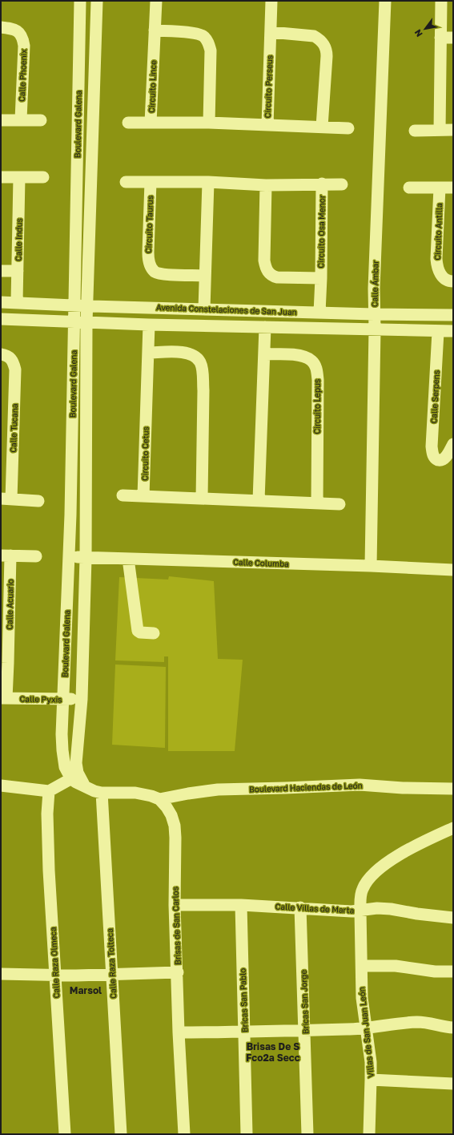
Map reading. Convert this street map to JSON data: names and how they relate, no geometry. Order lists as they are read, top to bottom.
{
  "streets": {
    "street": [
      "Calle Phoenix",
      "Circuito Lince",
      "Circuito Perseus",
      "Boulevard Galena",
      "Circuito Taurus",
      "Circuito Osa Menor",
      "Circuito Antilla",
      "Calle Indus",
      "Calle Ámbar",
      "Avenida Constelaciones de San Juan",
      "Calle Serpens",
      "Circuito Lepus",
      "Calle Tucana",
      "Circuito Cetus",
      "Calle Columba",
      "Calle Acuario",
      "Calle Pyxis",
      "Boulevard Haciendas de León",
      "Calle Villas de Marta",
      "Brisas de San Carlos",
      "Calle Raza Olmeca",
      "Calle Raza Tolteca",
      "Bricas San Pablo",
      "Bricas San Jorge",
      "Villas de San Juan León"
    ]
  },
  "crossings": [
    ["Circuito Lince", "Circuito Perseus"],
    ["Boulevard Galena", "Avenida Constelaciones de San Juan"],
    ["Boulevard Galena", "Calle Columba"],
    ["Boulevard Galena", "Calle Pyxis"],
    ["Circuito Osa Menor", "Avenida Constelaciones de San Juan"],
    ["Calle Indus", "Avenida Constelaciones de San Juan"],
    ["Calle Ámbar", "Avenida Constelaciones de San Juan"],
    ["Calle Ámbar", "Calle Columba"],
    ["Avenida Constelaciones de San Juan", "Calle Serpens"],
    ["Avenida Constelaciones de San Juan", "Circuito Cetus"],
    ["Calle Acuario", "Calle Pyxis"],
    ["Boulevard Haciendas de León", "Brisas de San Carlos"],
    ["Calle Villas de Marta", "Brisas de San Carlos"],
    ["Calle Villas de Marta", "Bricas San Pablo"],
    ["Calle Villas de Marta", "Bricas San Jorge"],
    ["Calle Villas de Marta", "Villas de San Juan León"]
  ],
  "districts": ["Marsol", "Brisas De S Fco2a Secc"],
  "north": "bottom left"
}
